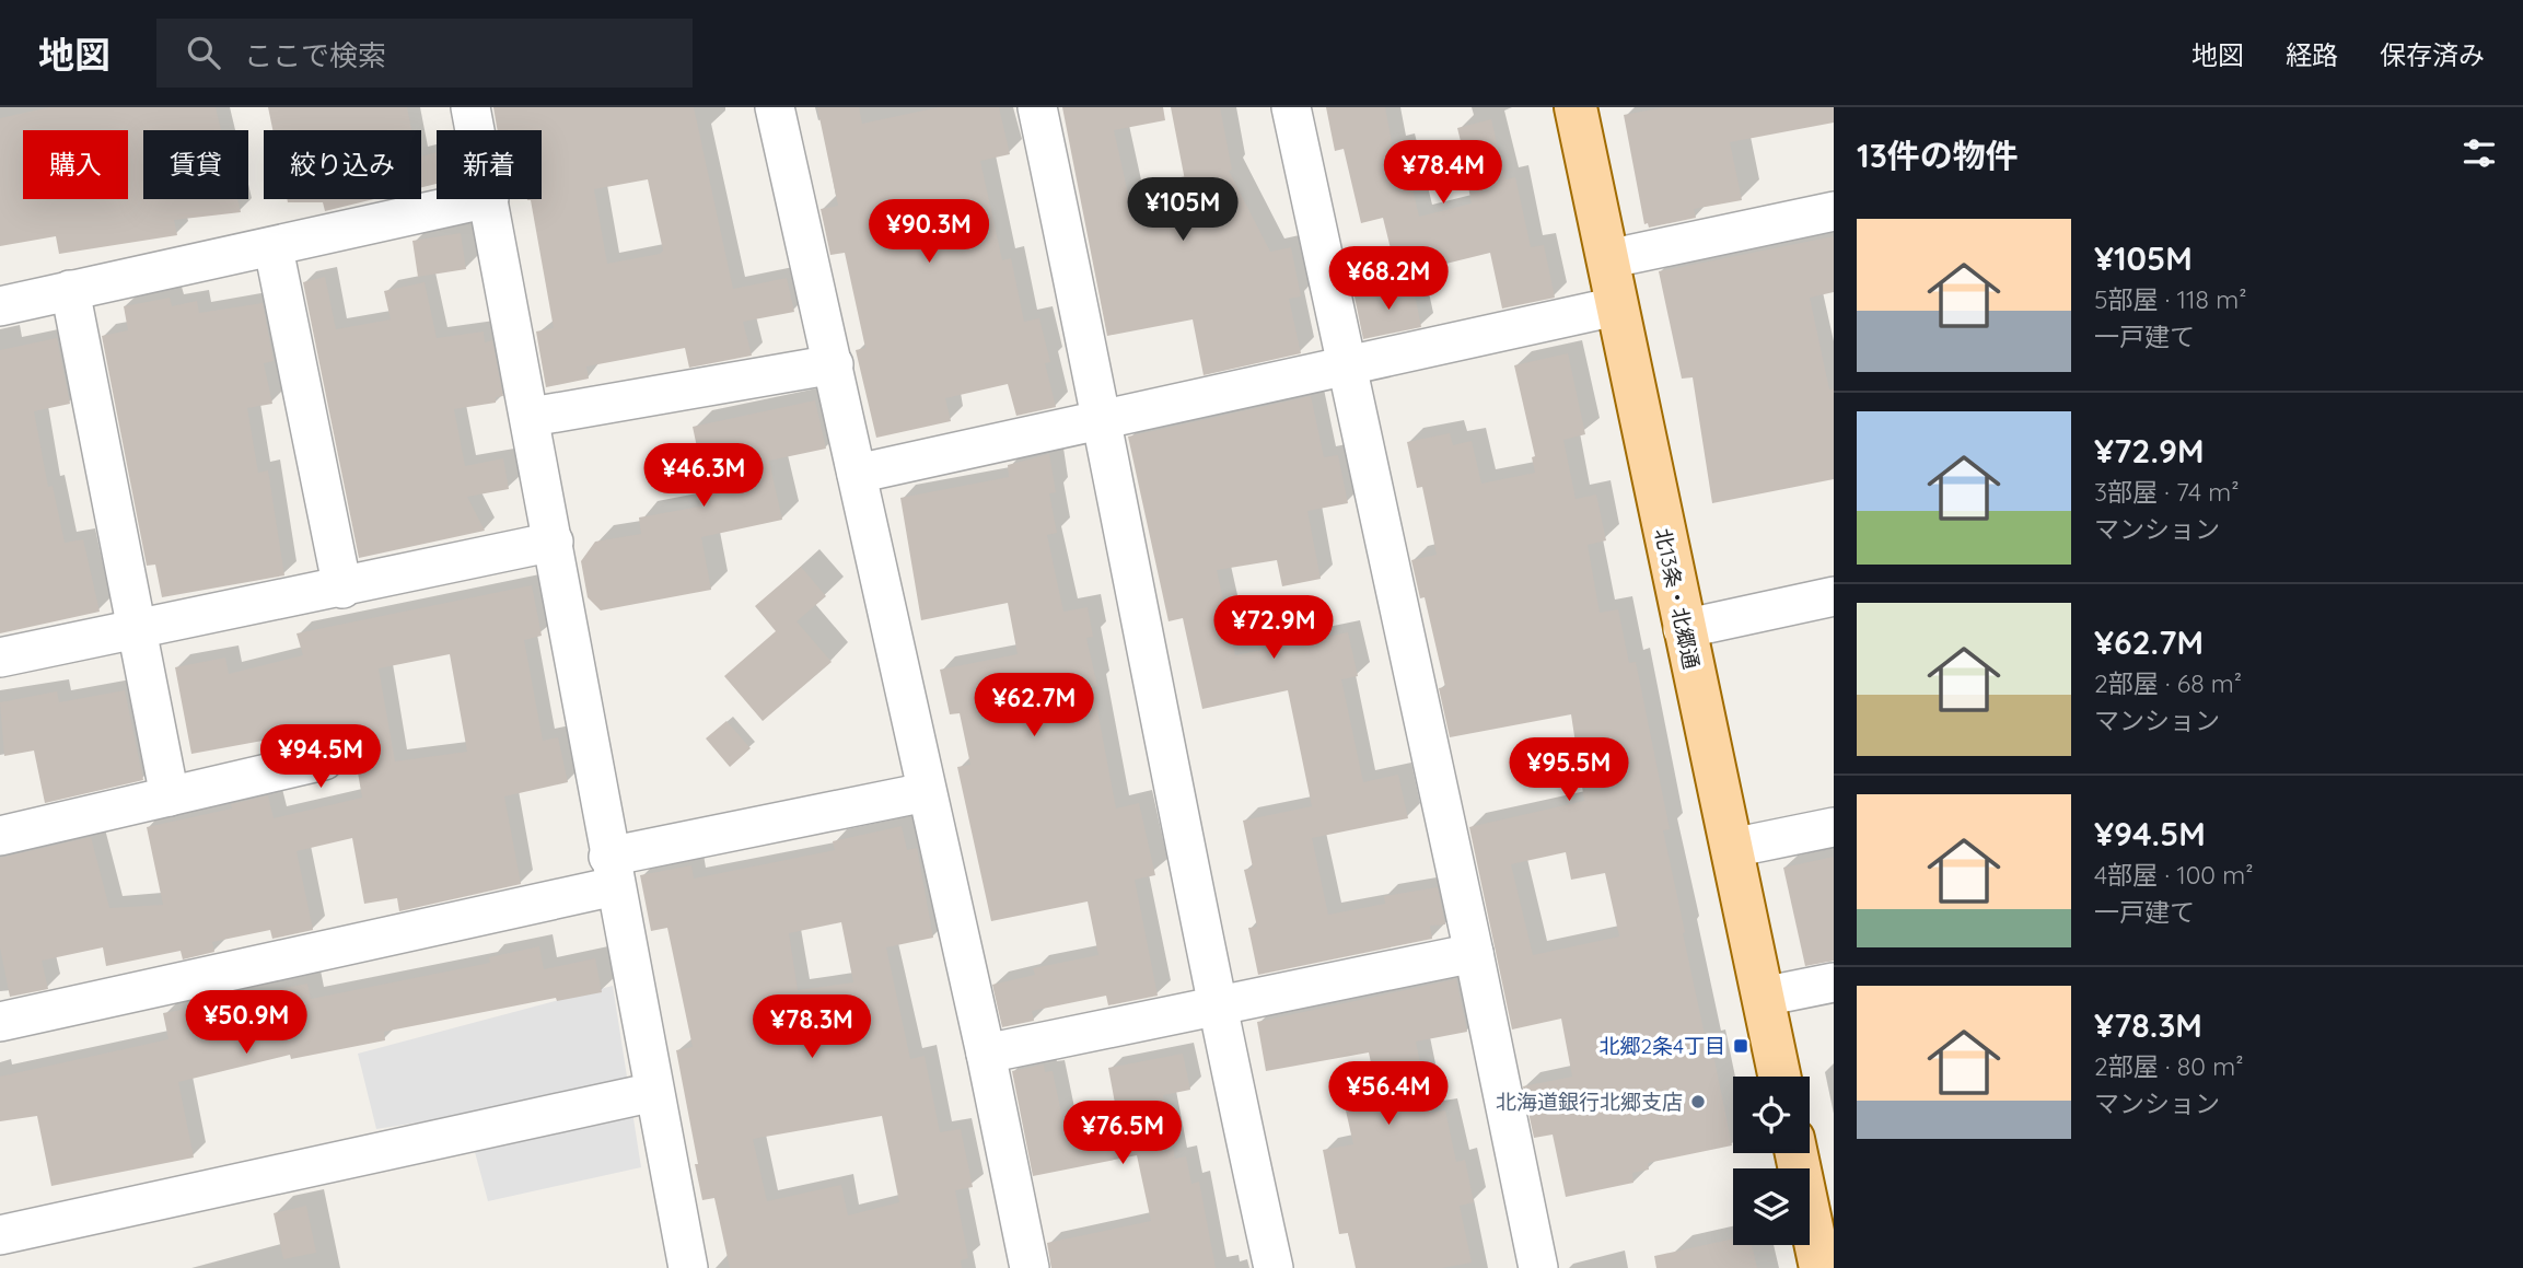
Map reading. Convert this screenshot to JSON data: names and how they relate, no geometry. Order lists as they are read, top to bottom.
{
  "streets": {
    "main road": ["北13条・北郷通"]
  },
  "places": {
    "transit": ["北郷2条4丁目"],
    "other": ["北海道銀行北郷支店"]
  },
  "page": {
    "header": "地図",
    "search": "ここで検索",
    "nav": ["地図", "経路", "保存済み"],
    "heading": "13件の物件",
    "chip": [
      "購入",
      "賃貸",
      "絞り込み",
      "新着"
    ],
    "price": [
      "¥78.4M",
      "¥105M",
      "¥90.3M",
      "¥68.2M",
      "¥46.3M",
      "¥72.9M",
      "¥62.7M",
      "¥94.5M",
      "¥95.5M",
      "¥50.9M",
      "¥78.3M",
      "¥56.4M",
      "¥76.5M"
    ],
    "list": [
      {
        "name": "¥105M",
        "note": "5部屋 · 118 m² · 一戸建て"
      },
      {
        "name": "¥72.9M",
        "note": "3部屋 · 74 m² · マンション"
      },
      {
        "name": "¥62.7M",
        "note": "2部屋 · 68 m² · マンション"
      },
      {
        "name": "¥94.5M",
        "note": "4部屋 · 100 m² · 一戸建て"
      },
      {
        "name": "¥78.3M",
        "note": "2部屋 · 80 m² · マンション"
      }
    ]
  }
}
